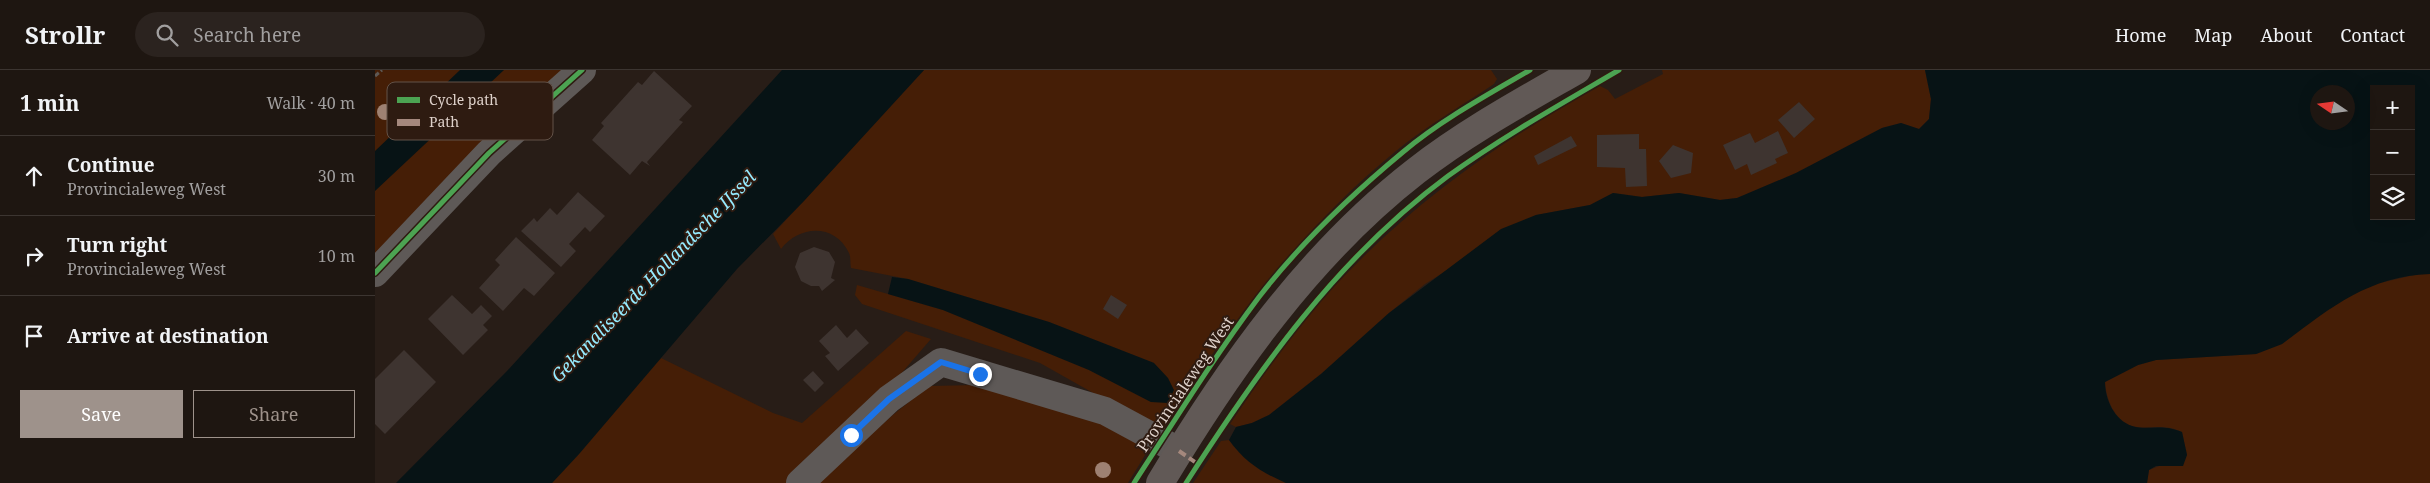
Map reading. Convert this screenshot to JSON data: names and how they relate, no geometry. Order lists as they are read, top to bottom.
{
  "streets": {
    "main road": ["Provincialeweg West"]
  },
  "water": ["Gekanaliseerde Hollandsche IJssel"],
  "legend": ["Cycle path", "Path"],
  "north": "left",
  "page": {
    "header": "Strollr",
    "search": "Search here",
    "nav": [
      "Home",
      "Map",
      "About",
      "Contact"
    ],
    "heading": ["1 min", "Walk · 40 m"],
    "map_buttons": ["+", "−"],
    "list": [
      ["Continue", "Provincialeweg West", "30 m"],
      ["Turn right", "Provincialeweg West", "10 m"],
      "Arrive at destination"
    ],
    "buttons": ["Save", "Share"]
  }
}
